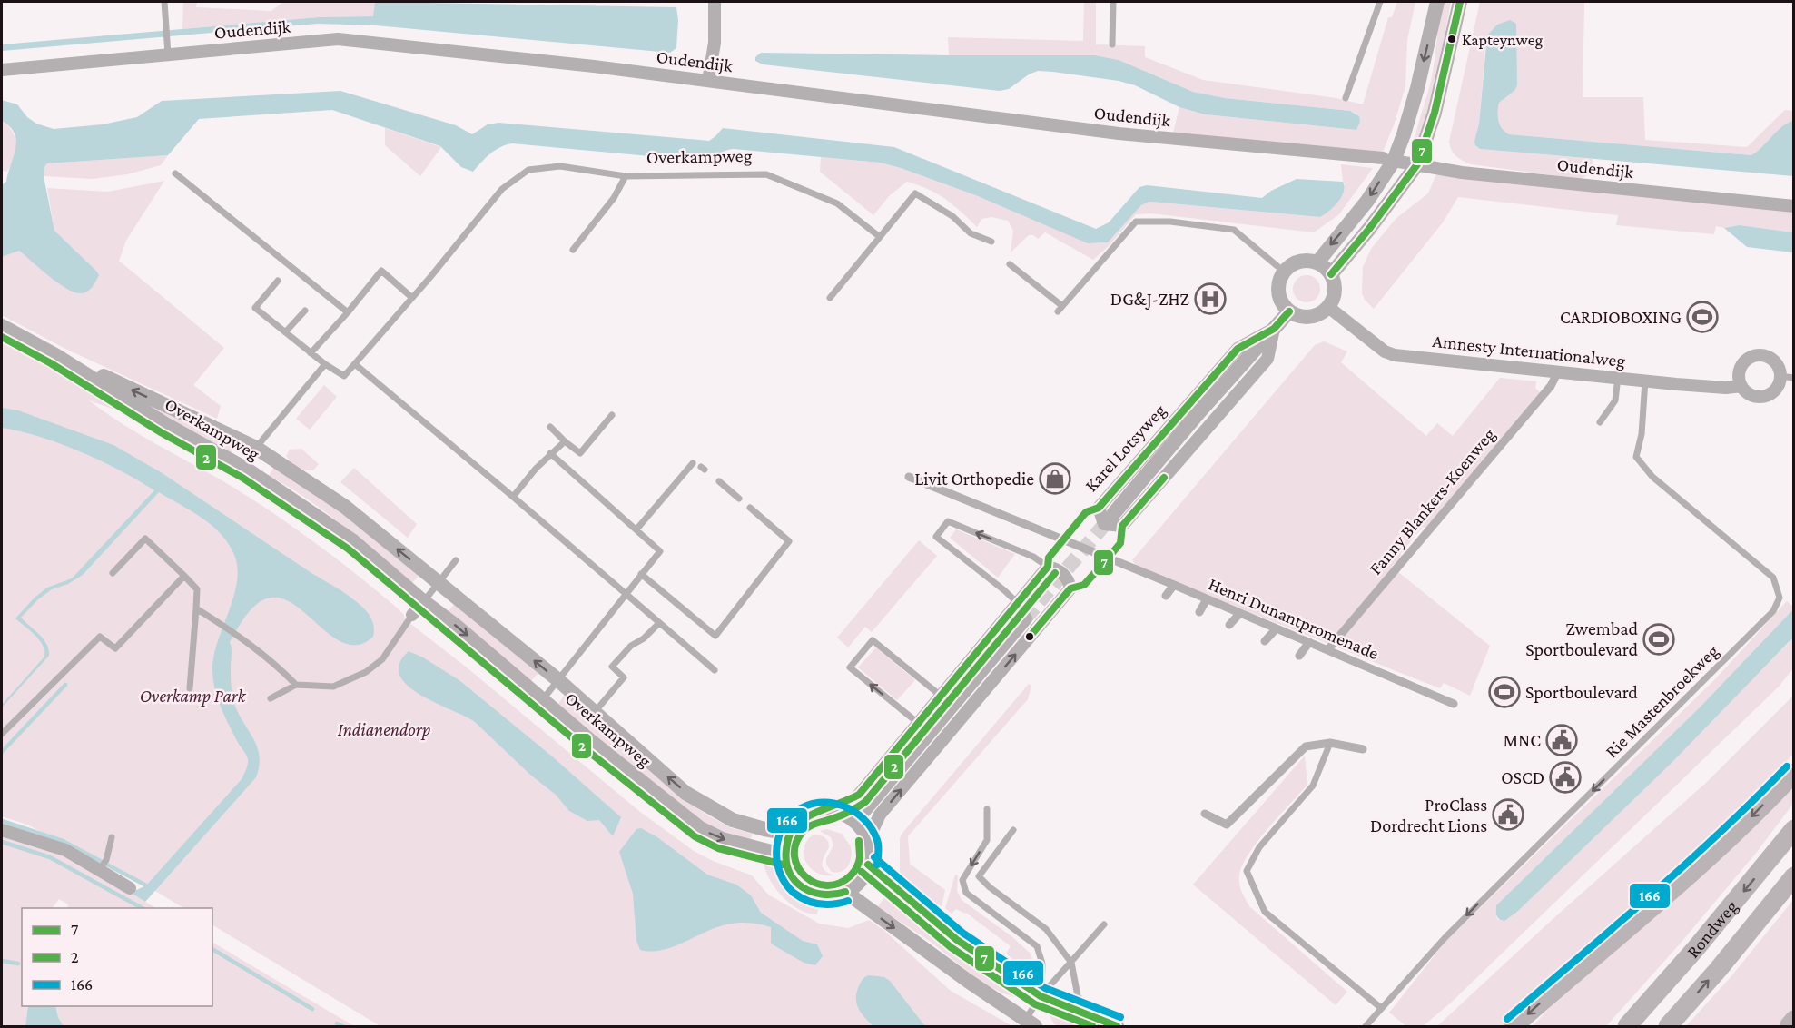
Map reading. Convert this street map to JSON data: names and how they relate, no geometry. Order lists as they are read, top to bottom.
{
  "streets": {
    "highway": ["Rondweg"],
    "street": [
      "Oudendijk",
      "Overkampweg",
      "Amnesty Internationalweg",
      "Karel Lotsyweg",
      "Fanny Blankers-Koenweg",
      "Henri Dunantpromenade"
    ],
    "lane": ["Rie Mastenbroekweg"]
  },
  "crossings": [
    ["Overkampweg", "Karel Lotsyweg"],
    ["Amnesty Internationalweg", "Karel Lotsyweg"],
    ["Amnesty Internationalweg", "Fanny Blankers-Koenweg"],
    ["Amnesty Internationalweg", "Rie Mastenbroekweg"],
    ["Karel Lotsyweg", "Henri Dunantpromenade"],
    ["Fanny Blankers-Koenweg", "Henri Dunantpromenade"]
  ],
  "parks": ["Overkamp Park", "Indianendorp"],
  "places": {
    "other": ["Kapteynweg"],
    "hospital": ["DG&J-ZHZ"],
    "sports": ["CARDIOBOXING", "Zwembad Sportboulevard", "Sportboulevard"],
    "shop": ["Livit Orthopedie"],
    "public building": ["MNC", "OSCD", "ProClass Dordrecht Lions"]
  },
  "lines": ["transit line 7", "transit line 2", "transit line 166"],
  "legend": ["7", "2", "166"]
}
